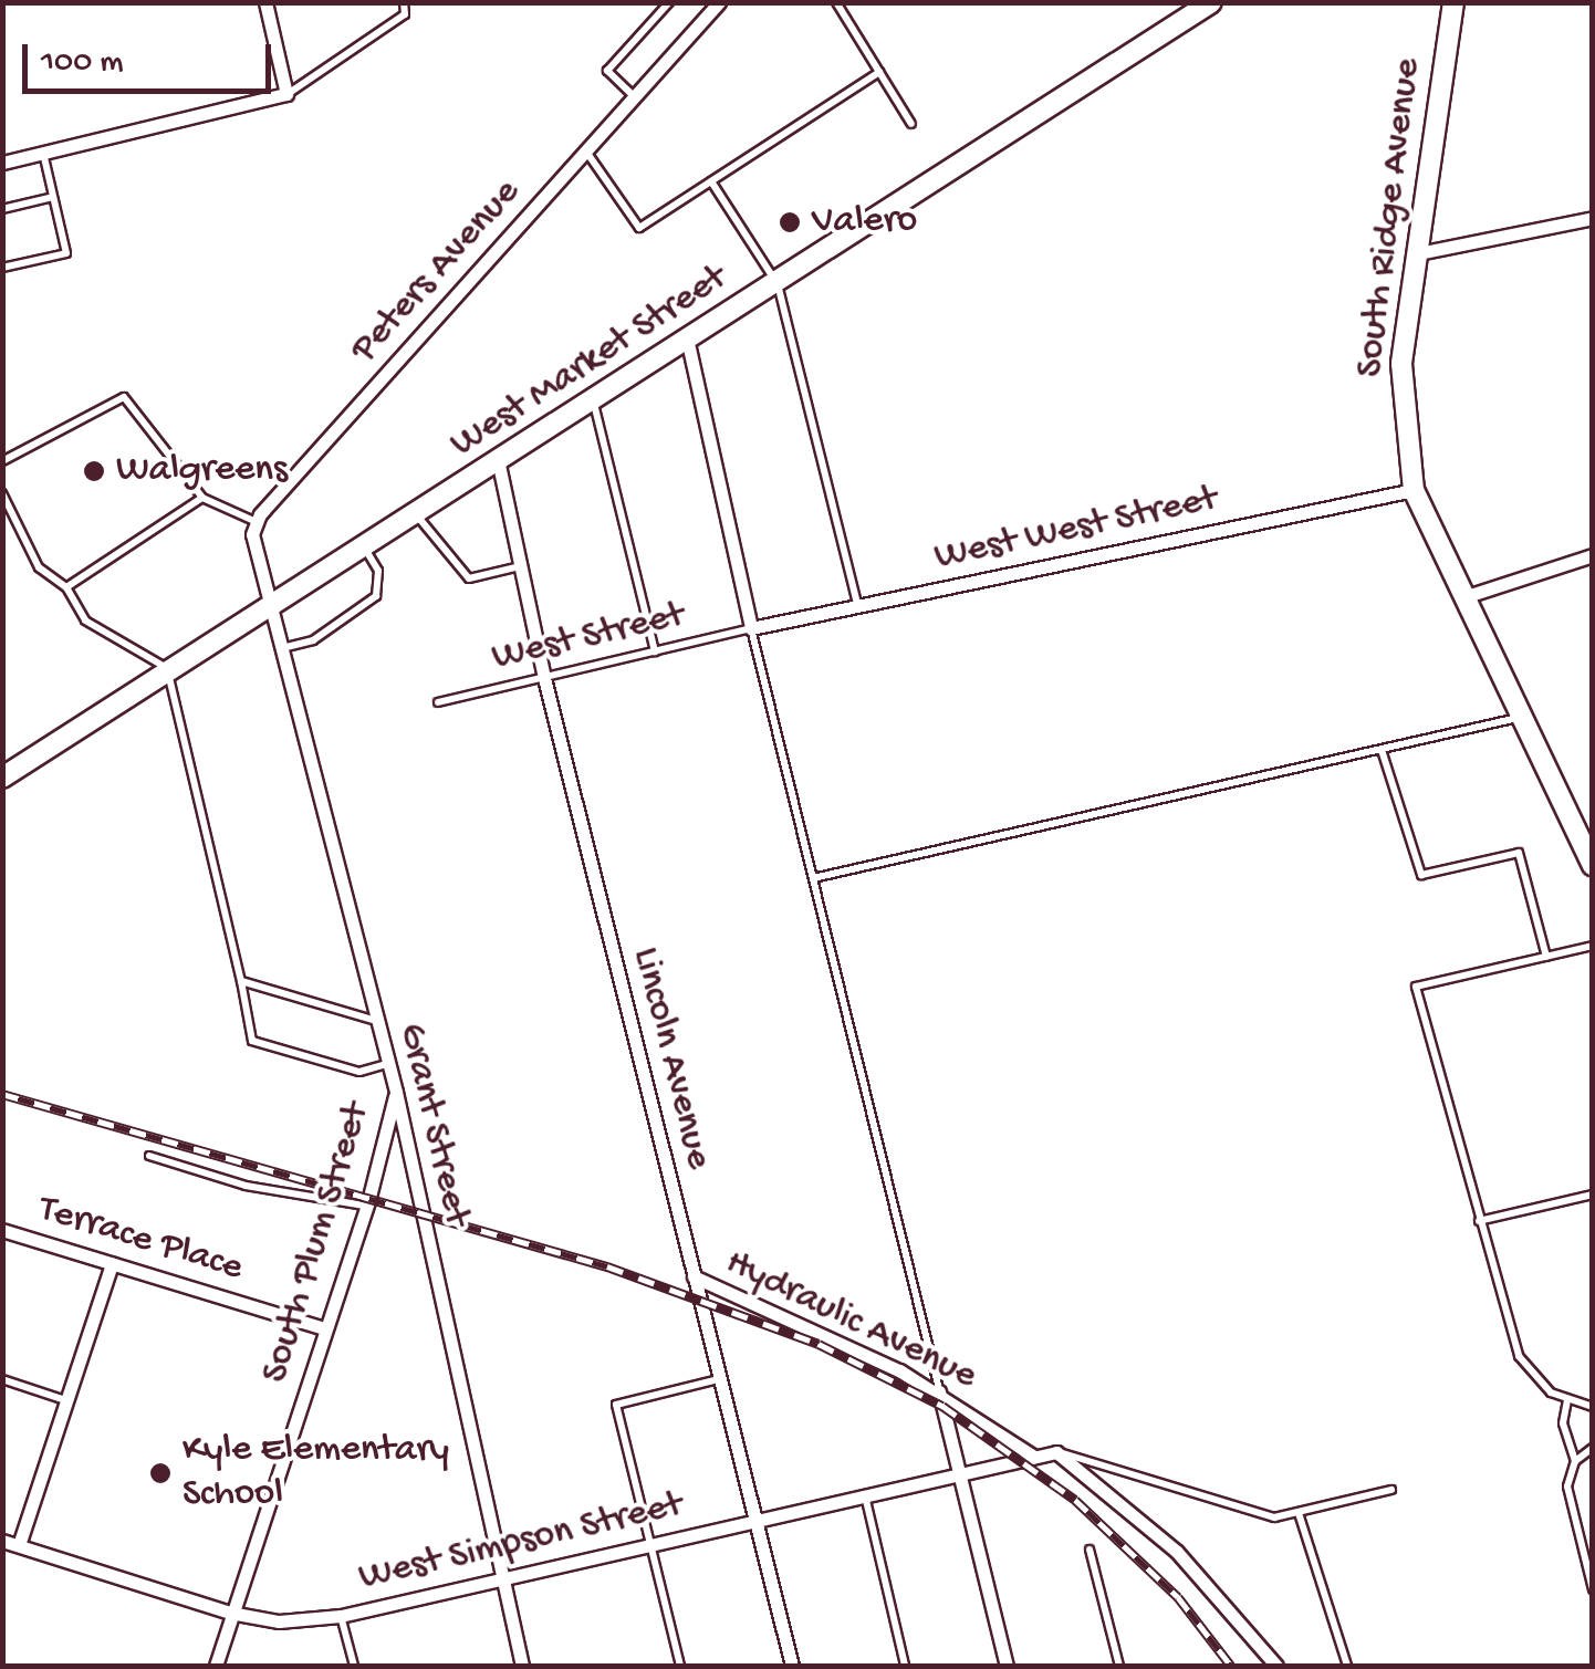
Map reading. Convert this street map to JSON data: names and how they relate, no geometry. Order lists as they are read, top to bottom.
{
  "streets": {
    "main road": ["South Ridge Avenue", "West Market Street"],
    "street": [
      "Peters Avenue",
      "West West Street",
      "Lincoln Avenue",
      "Grant Street",
      "Terrace Place",
      "South Plum Street",
      "Hydraulic Avenue",
      "West Simpson Street"
    ],
    "lane": ["West Street"]
  },
  "crossings": [
    ["South Ridge Avenue", "West West Street"],
    ["West Market Street", "Lincoln Avenue"],
    ["West Market Street", "Grant Street"],
    ["West West Street", "West Street"],
    ["West Street", "Lincoln Avenue"],
    ["Lincoln Avenue", "Hydraulic Avenue"],
    ["Lincoln Avenue", "West Simpson Street"],
    ["Grant Street", "South Plum Street"],
    ["Grant Street", "West Simpson Street"],
    ["Terrace Place", "South Plum Street"],
    ["South Plum Street", "West Simpson Street"],
    ["Hydraulic Avenue", "West Simpson Street"]
  ],
  "places": ["Valero", "Walgreens", "Kyle Elementary School"],
  "scale_bar": "100 m"
}
